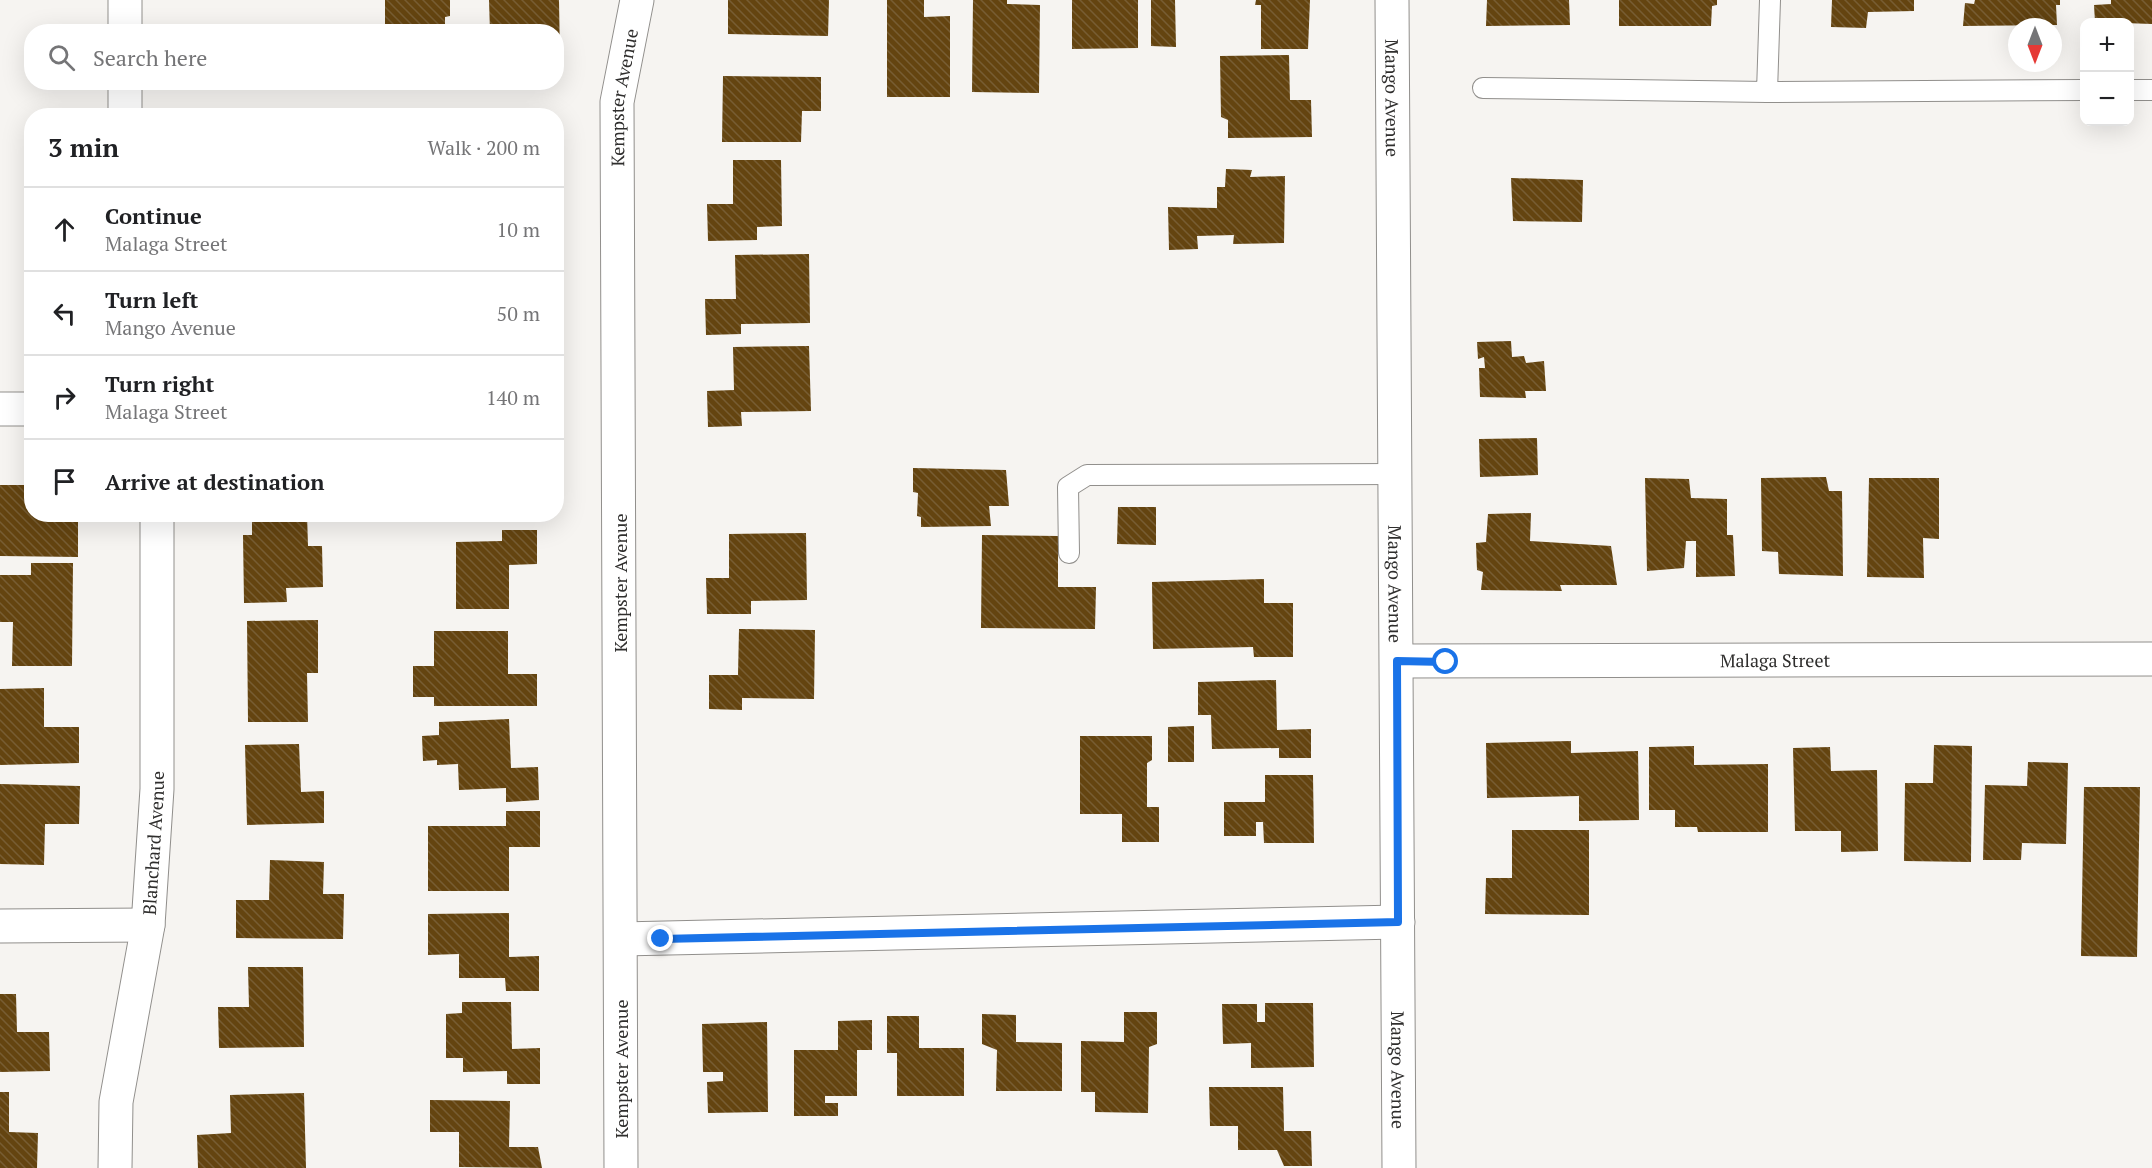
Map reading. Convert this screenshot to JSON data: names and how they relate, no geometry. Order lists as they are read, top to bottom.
{
  "streets": {
    "street": [
      "Kempster Avenue",
      "Mango Avenue",
      "Malaga Street",
      "Blanchard Avenue"
    ]
  },
  "crossings": [
    ["Mango Avenue", "Malaga Street"]
  ],
  "north": "bottom",
  "page": {
    "map_buttons": ["+", "−"],
    "search": "Search here",
    "heading": ["3 min", "Walk · 200 m"],
    "list": [
      ["Continue", "Malaga Street", "10 m"],
      ["Turn left", "Mango Avenue", "50 m"],
      ["Turn right", "Malaga Street", "140 m"],
      "Arrive at destination"
    ]
  }
}
